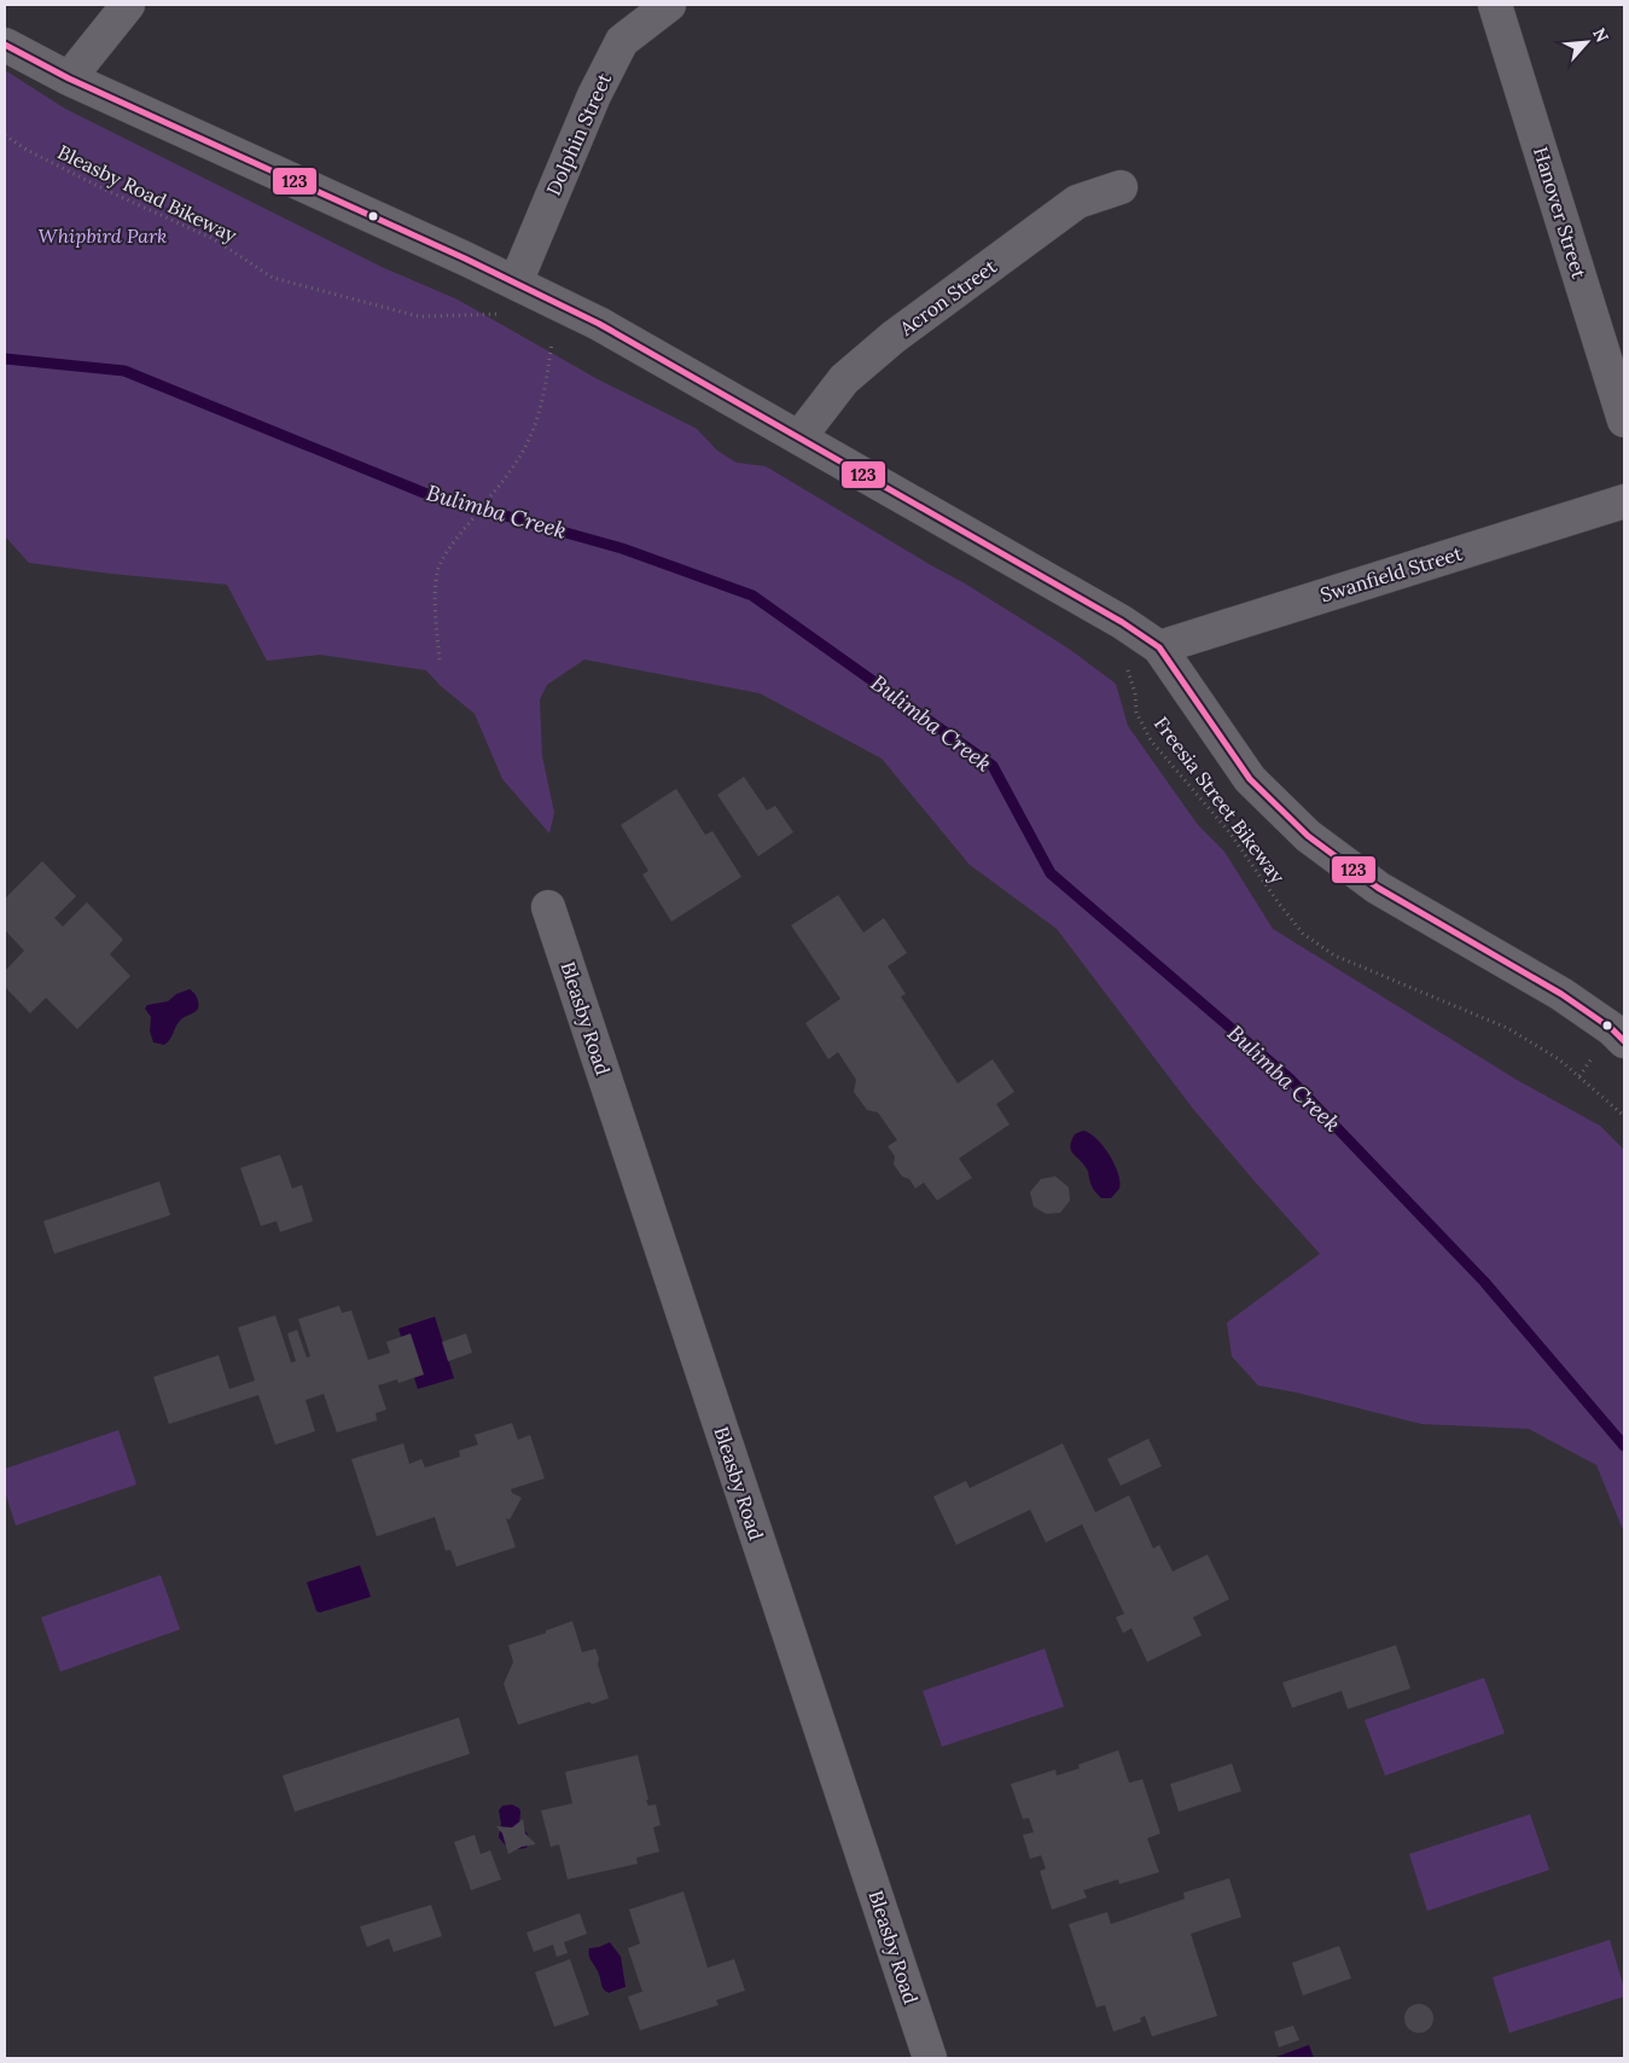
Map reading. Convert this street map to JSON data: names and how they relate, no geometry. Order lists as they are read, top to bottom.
{
  "streets": {
    "street": [
      "Dolphin Street",
      "Hanover Street",
      "Acron Street",
      "Swanfield Street",
      "Bleasby Road"
    ],
    "path": ["Bleasby Road Bikeway", "Freesia Street Bikeway"]
  },
  "water": ["Bulimba Creek"],
  "parks": ["Whipbird Park"],
  "lines": ["transit line 123"],
  "north": "top right"
}
